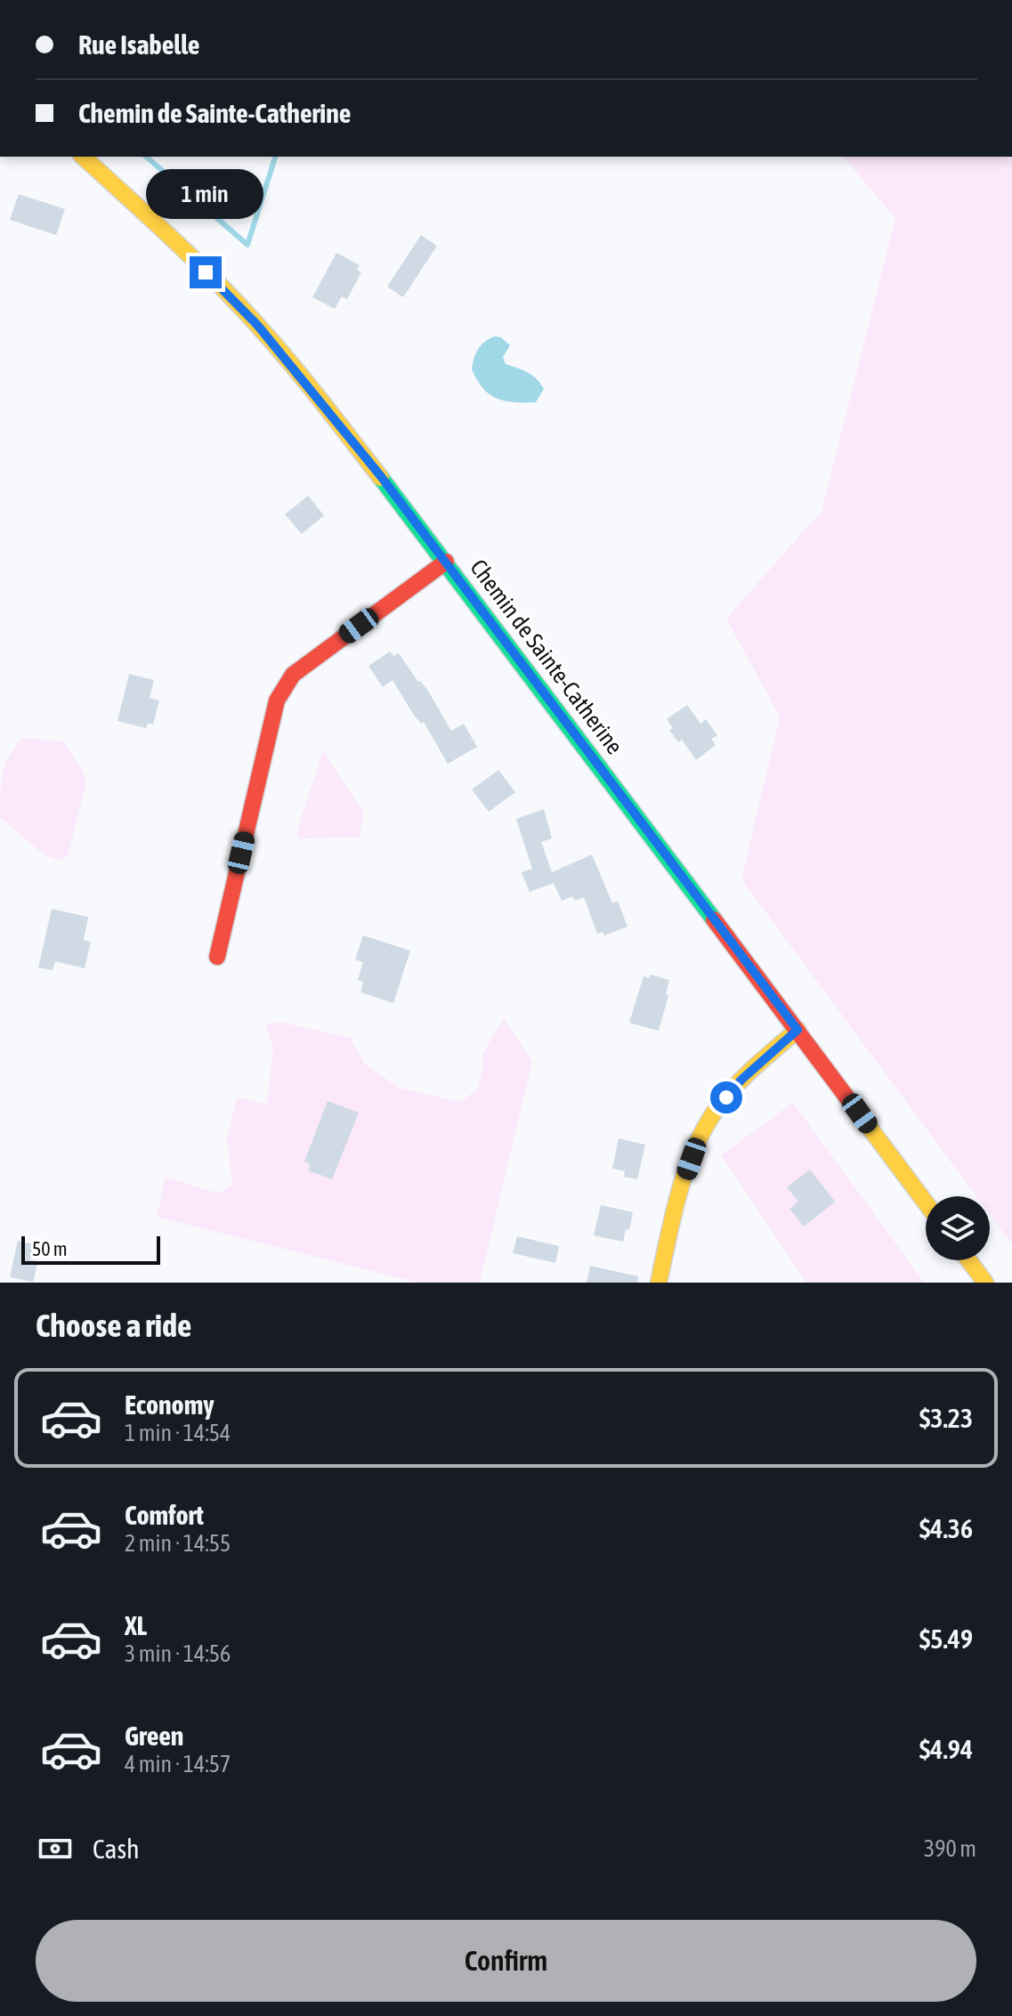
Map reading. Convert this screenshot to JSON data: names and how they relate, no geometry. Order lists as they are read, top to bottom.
{
  "streets": {
    "main road": ["Chemin de Sainte-Catherine"]
  },
  "scale_bar": "50 m",
  "page": {
    "banner": ["Rue Isabelle", "Chemin de Sainte-Catherine"],
    "bubble": "1 min",
    "scale": "50 m",
    "heading": "Choose a ride",
    "list": [
      {
        "name": "Economy",
        "note": "1 min · 14:54",
        "value": "$3.23"
      },
      {
        "name": "Comfort",
        "note": "2 min · 14:55",
        "value": "$4.36"
      },
      {
        "name": "XL",
        "note": "3 min · 14:56",
        "value": "$5.49"
      },
      {
        "name": "Green",
        "note": "4 min · 14:57",
        "value": "$4.94"
      }
    ],
    "pay": ["Cash", "390 m"],
    "buttons": "Confirm"
  }
}
